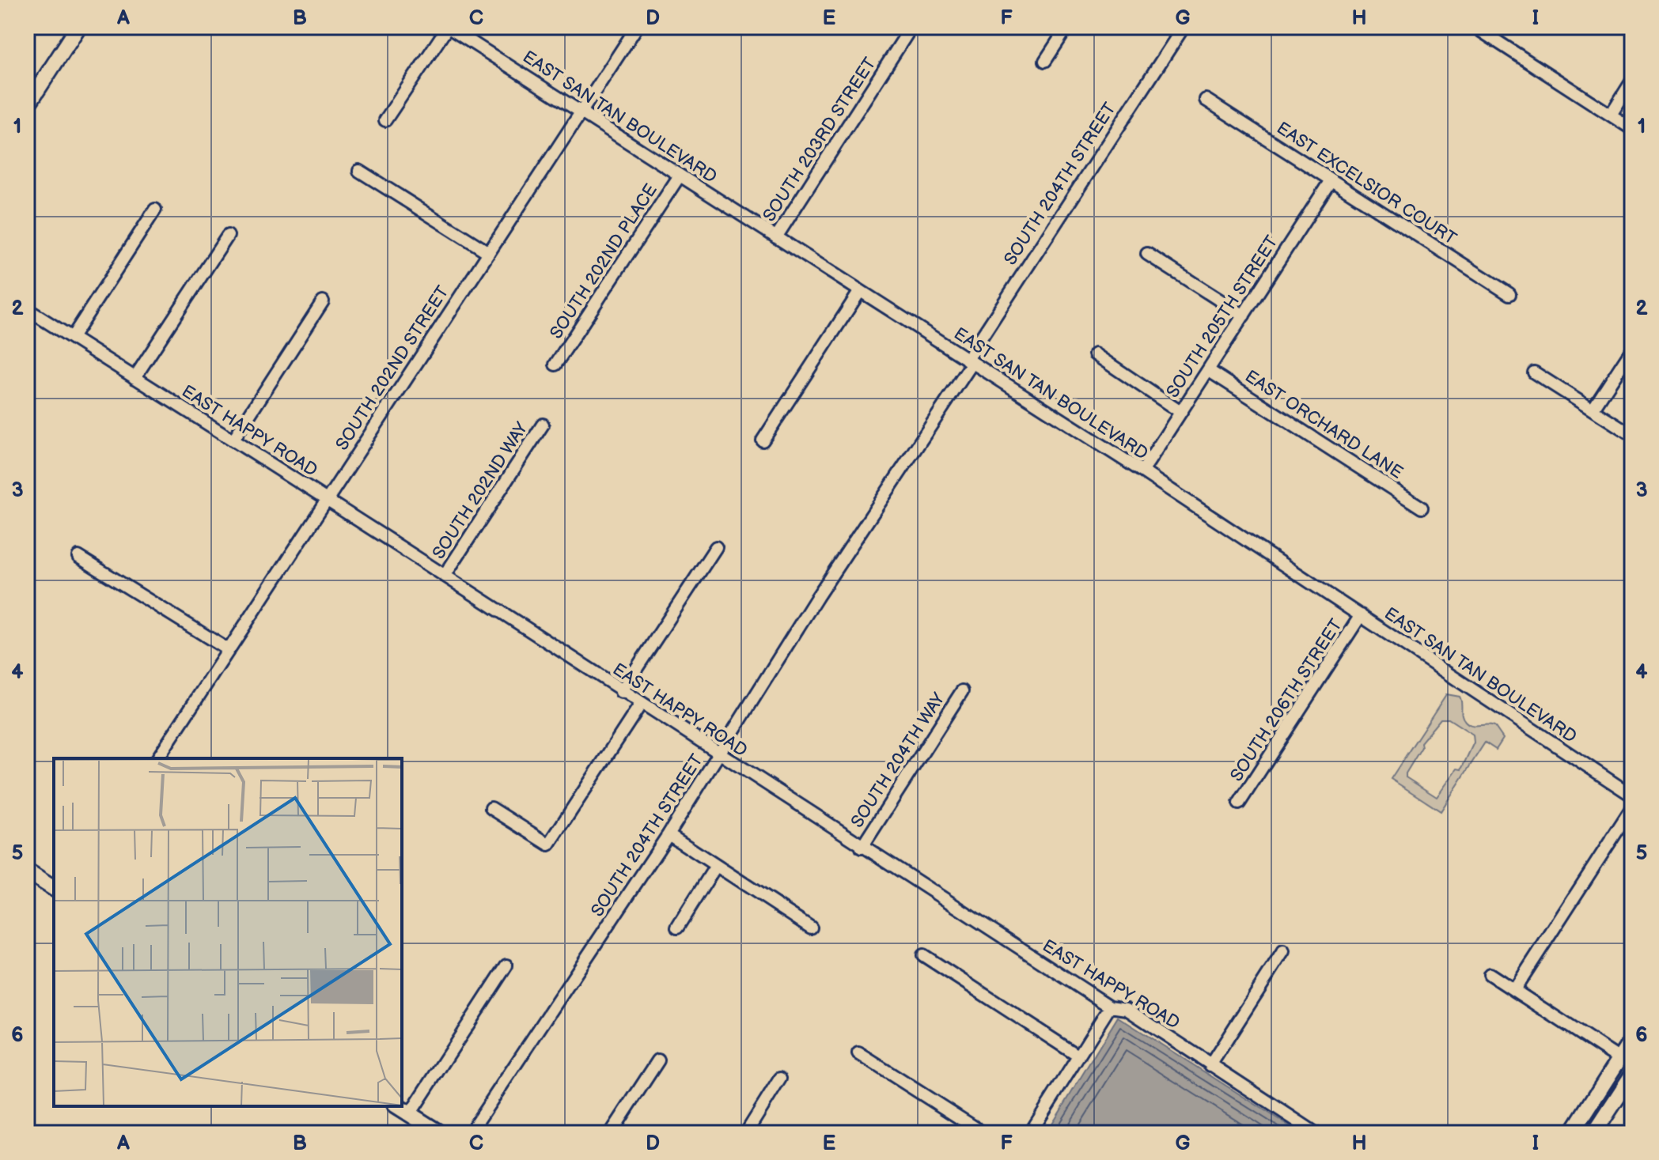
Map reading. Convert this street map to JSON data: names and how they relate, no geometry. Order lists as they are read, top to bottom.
{
  "streets": {
    "street": [
      "EAST SAN TAN BOULEVARD",
      "SOUTH 203RD STREET",
      "EAST EXCELSIOR COURT",
      "SOUTH 204TH STREET",
      "SOUTH 202ND PLACE",
      "SOUTH 205TH STREET",
      "SOUTH 202ND STREET",
      "EAST ORCHARD LANE",
      "EAST HAPPY ROAD",
      "SOUTH 202ND WAY",
      "SOUTH 206TH STREET",
      "SOUTH 204TH WAY"
    ]
  },
  "crossings": [
    ["EAST SAN TAN BOULEVARD", "SOUTH 203RD STREET"],
    ["EAST SAN TAN BOULEVARD", "SOUTH 204TH STREET"],
    ["EAST SAN TAN BOULEVARD", "SOUTH 202ND PLACE"],
    ["EAST SAN TAN BOULEVARD", "SOUTH 205TH STREET"],
    ["EAST SAN TAN BOULEVARD", "SOUTH 202ND STREET"],
    ["EAST SAN TAN BOULEVARD", "SOUTH 206TH STREET"],
    ["EAST EXCELSIOR COURT", "SOUTH 205TH STREET"],
    ["SOUTH 204TH STREET", "EAST HAPPY ROAD"],
    ["SOUTH 205TH STREET", "EAST ORCHARD LANE"],
    ["SOUTH 202ND STREET", "EAST HAPPY ROAD"],
    ["EAST HAPPY ROAD", "SOUTH 202ND WAY"],
    ["EAST HAPPY ROAD", "SOUTH 204TH WAY"]
  ],
  "grid": {
    "columns": [
      "A",
      "B",
      "C",
      "D",
      "E",
      "F",
      "G",
      "H",
      "I"
    ],
    "rows": [
      "1",
      "2",
      "3",
      "4",
      "5",
      "6"
    ]
  }
}
